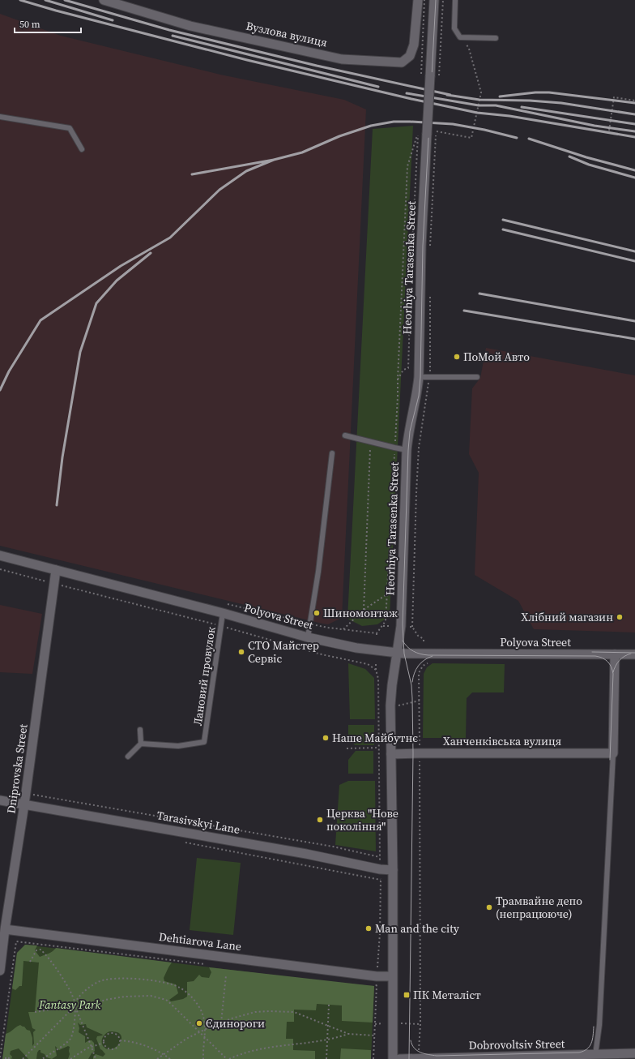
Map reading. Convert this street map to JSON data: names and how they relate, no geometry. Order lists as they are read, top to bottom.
{
  "streets": {
    "street": [
      "Вузлова вулиця",
      "Heorhiya Tarasenka Street",
      "Polyova Street",
      "Ханченківська вулиця",
      "Dniprovska Street",
      "Tarasivskyi Lane",
      "Dehtiarova Lane",
      "Dobrovoltsiv Street"
    ],
    "lane": ["Лановий провулок"]
  },
  "crossings": [
    ["Heorhiya Tarasenka Street", "Polyova Street"],
    ["Heorhiya Tarasenka Street", "Ханченківська вулиця"],
    ["Heorhiya Tarasenka Street", "Tarasivskyi Lane"],
    ["Heorhiya Tarasenka Street", "Dehtiarova Lane"],
    ["Polyova Street", "Лановий провулок"],
    ["Polyova Street", "Dniprovska Street"],
    ["Dniprovska Street", "Tarasivskyi Lane"],
    ["Dniprovska Street", "Dehtiarova Lane"]
  ],
  "parks": ["Fantasy Park"],
  "places": {
    "other": [
      "ПоМой Авто",
      "Шиномонтаж",
      "Хлібний магазин",
      "СТО Майстер Сервіс",
      "Наше Майбутнє",
      "Церква \"Нове покоління\"",
      "Трамвайне депо (непрацююче)",
      "Man and the city",
      "Єдинороги"
    ],
    "transit": ["ПК Металіст"]
  },
  "scale_bar": "50 m"
}
